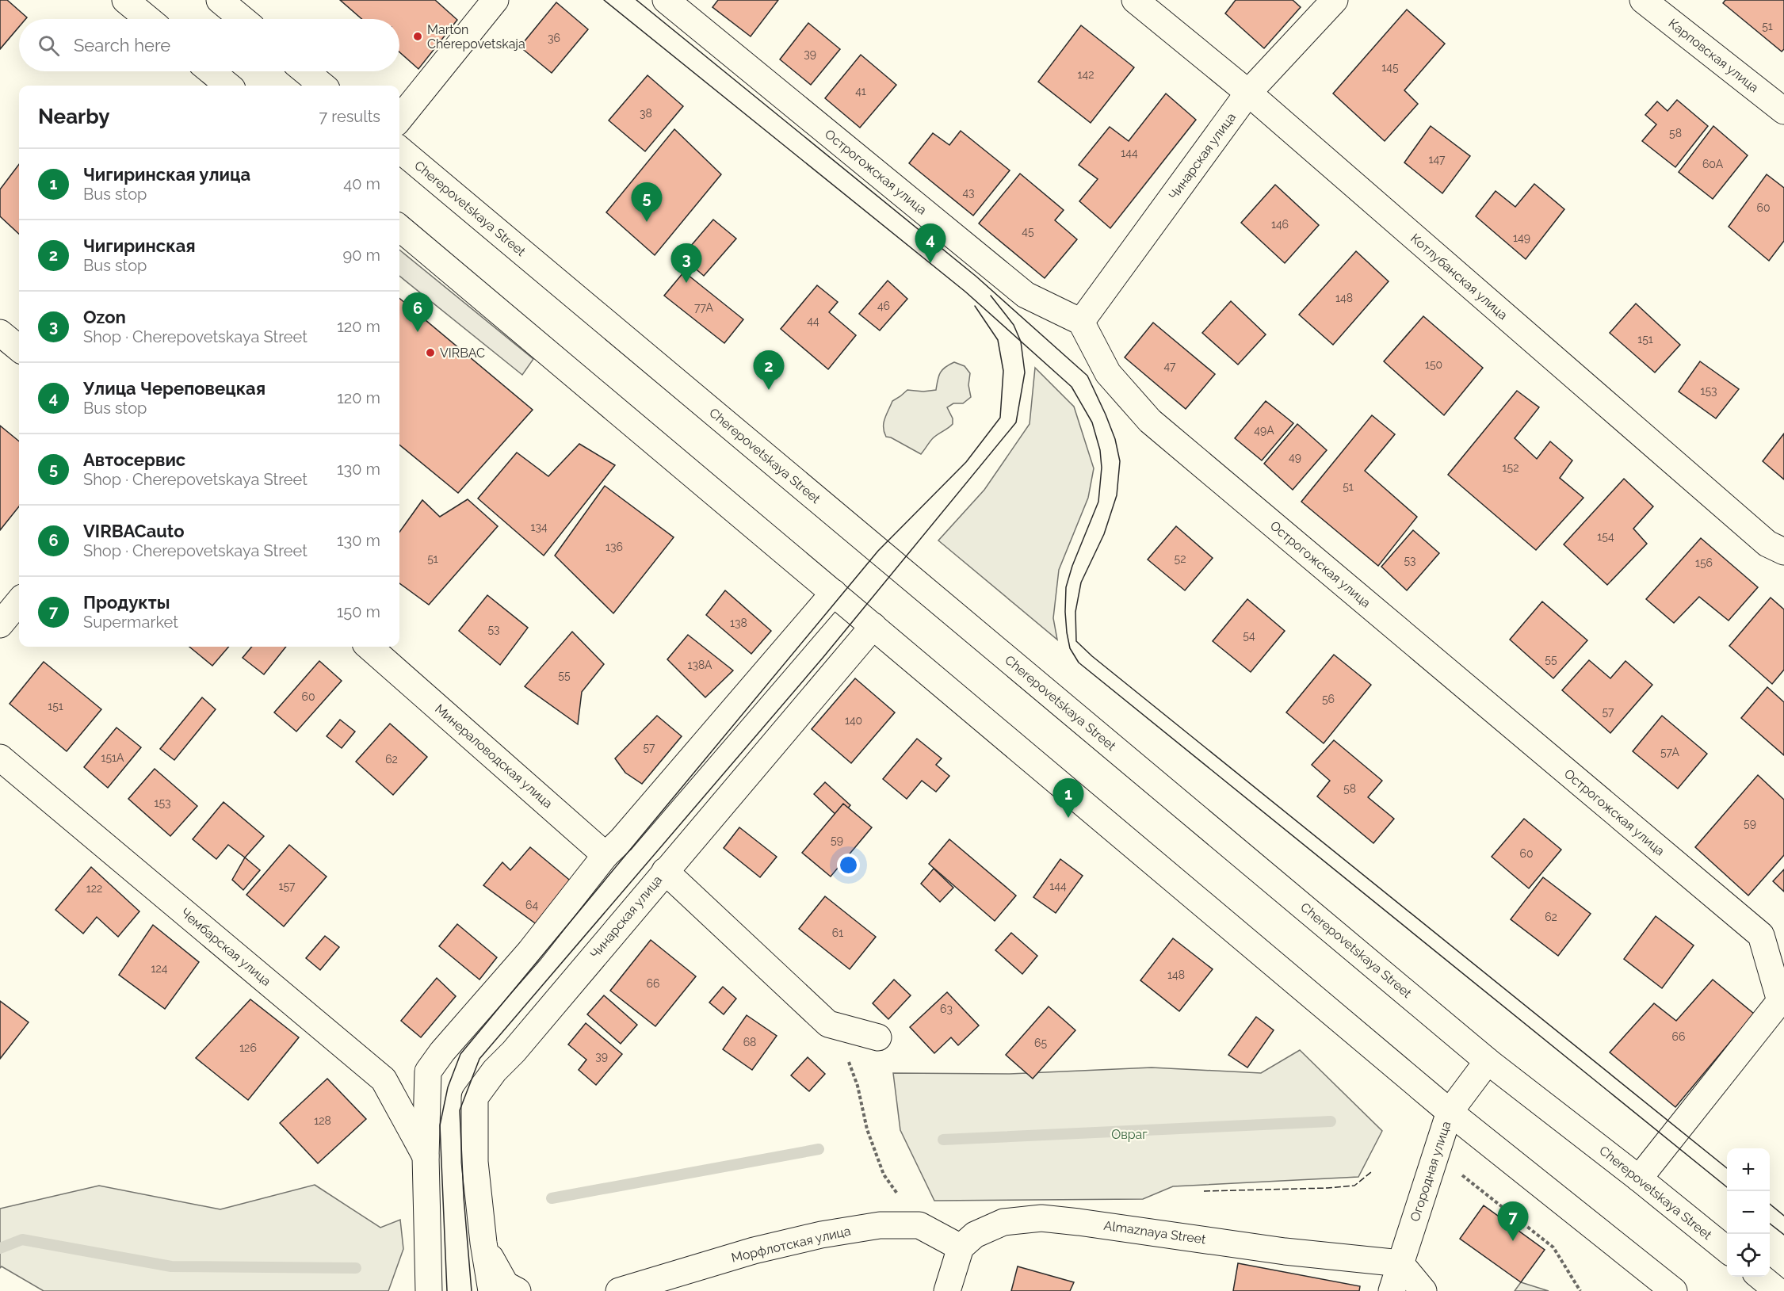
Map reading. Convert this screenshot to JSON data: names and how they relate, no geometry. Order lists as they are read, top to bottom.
{
  "streets": {
    "main road": [
      "Карповская улица",
      "Чинарская улица",
      "Острогожская улица",
      "Cherepovetskaya Street",
      "Котлубанская улица",
      "Минераловодская улица",
      "Чембарская улица",
      "Огородная улица",
      "Almaznaya Street",
      "Морфлотская улица"
    ]
  },
  "crossings": [
    ["Чинарская улица", "Острогожская улица"],
    ["Чинарская улица", "Котлубанская улица"],
    ["Острогожская улица", "Cherepovetskaya Street"],
    ["Cherepovetskaya Street", "Огородная улица"],
    ["Огородная улица", "Almaznaya Street"],
    ["Almaznaya Street", "Морфлотская улица"]
  ],
  "parks": ["Овраг"],
  "places": ["Marton Cherepovetskaja", "VIRBAC"],
  "house_numbers": [
    "51",
    "36",
    "39",
    "145",
    "142",
    "41",
    "38",
    "58",
    "144",
    "147",
    "60А",
    "43",
    "60",
    "146",
    "45",
    "149",
    "148",
    "46",
    "77А",
    "44",
    "151",
    "150",
    "47",
    "153",
    "49А",
    "49",
    "152",
    "51",
    "134",
    "154",
    "136",
    "51",
    "52",
    "53",
    "156",
    "138",
    "53",
    "54",
    "55",
    "138А",
    "55",
    "60",
    "56",
    "151",
    "57",
    "140",
    "57",
    "57А",
    "151А",
    "62",
    "58",
    "153",
    "59",
    "59",
    "60",
    "157",
    "144",
    "122",
    "64",
    "62",
    "61",
    "124",
    "148",
    "66",
    "63",
    "66",
    "68",
    "65",
    "126",
    "39",
    "128"
  ],
  "page": {
    "search": "Search here",
    "heading": ["Nearby", "7 results"],
    "list": [
      {
        "mark": "1",
        "name": "Чигиринская улица",
        "note": "Bus stop",
        "value": "40 m"
      },
      {
        "mark": "2",
        "name": "Чигиринская",
        "note": "Bus stop",
        "value": "90 m"
      },
      {
        "mark": "3",
        "name": "Ozon",
        "note": "Shop · Cherepovetskaya Street",
        "value": "120 m"
      },
      {
        "mark": "4",
        "name": "Улица Череповецкая",
        "note": "Bus stop",
        "value": "120 m"
      },
      {
        "mark": "5",
        "name": "Автосервис",
        "note": "Shop · Cherepovetskaya Street",
        "value": "130 m"
      },
      {
        "mark": "6",
        "name": "VIRBACauto",
        "note": "Shop · Cherepovetskaya Street",
        "value": "130 m"
      },
      {
        "mark": "7",
        "name": "Продукты",
        "note": "Supermarket",
        "value": "150 m"
      }
    ],
    "pins": [
      "5",
      "4",
      "3",
      "6",
      "2",
      "1",
      "7"
    ],
    "map_buttons": ["+", "−"]
  }
}
